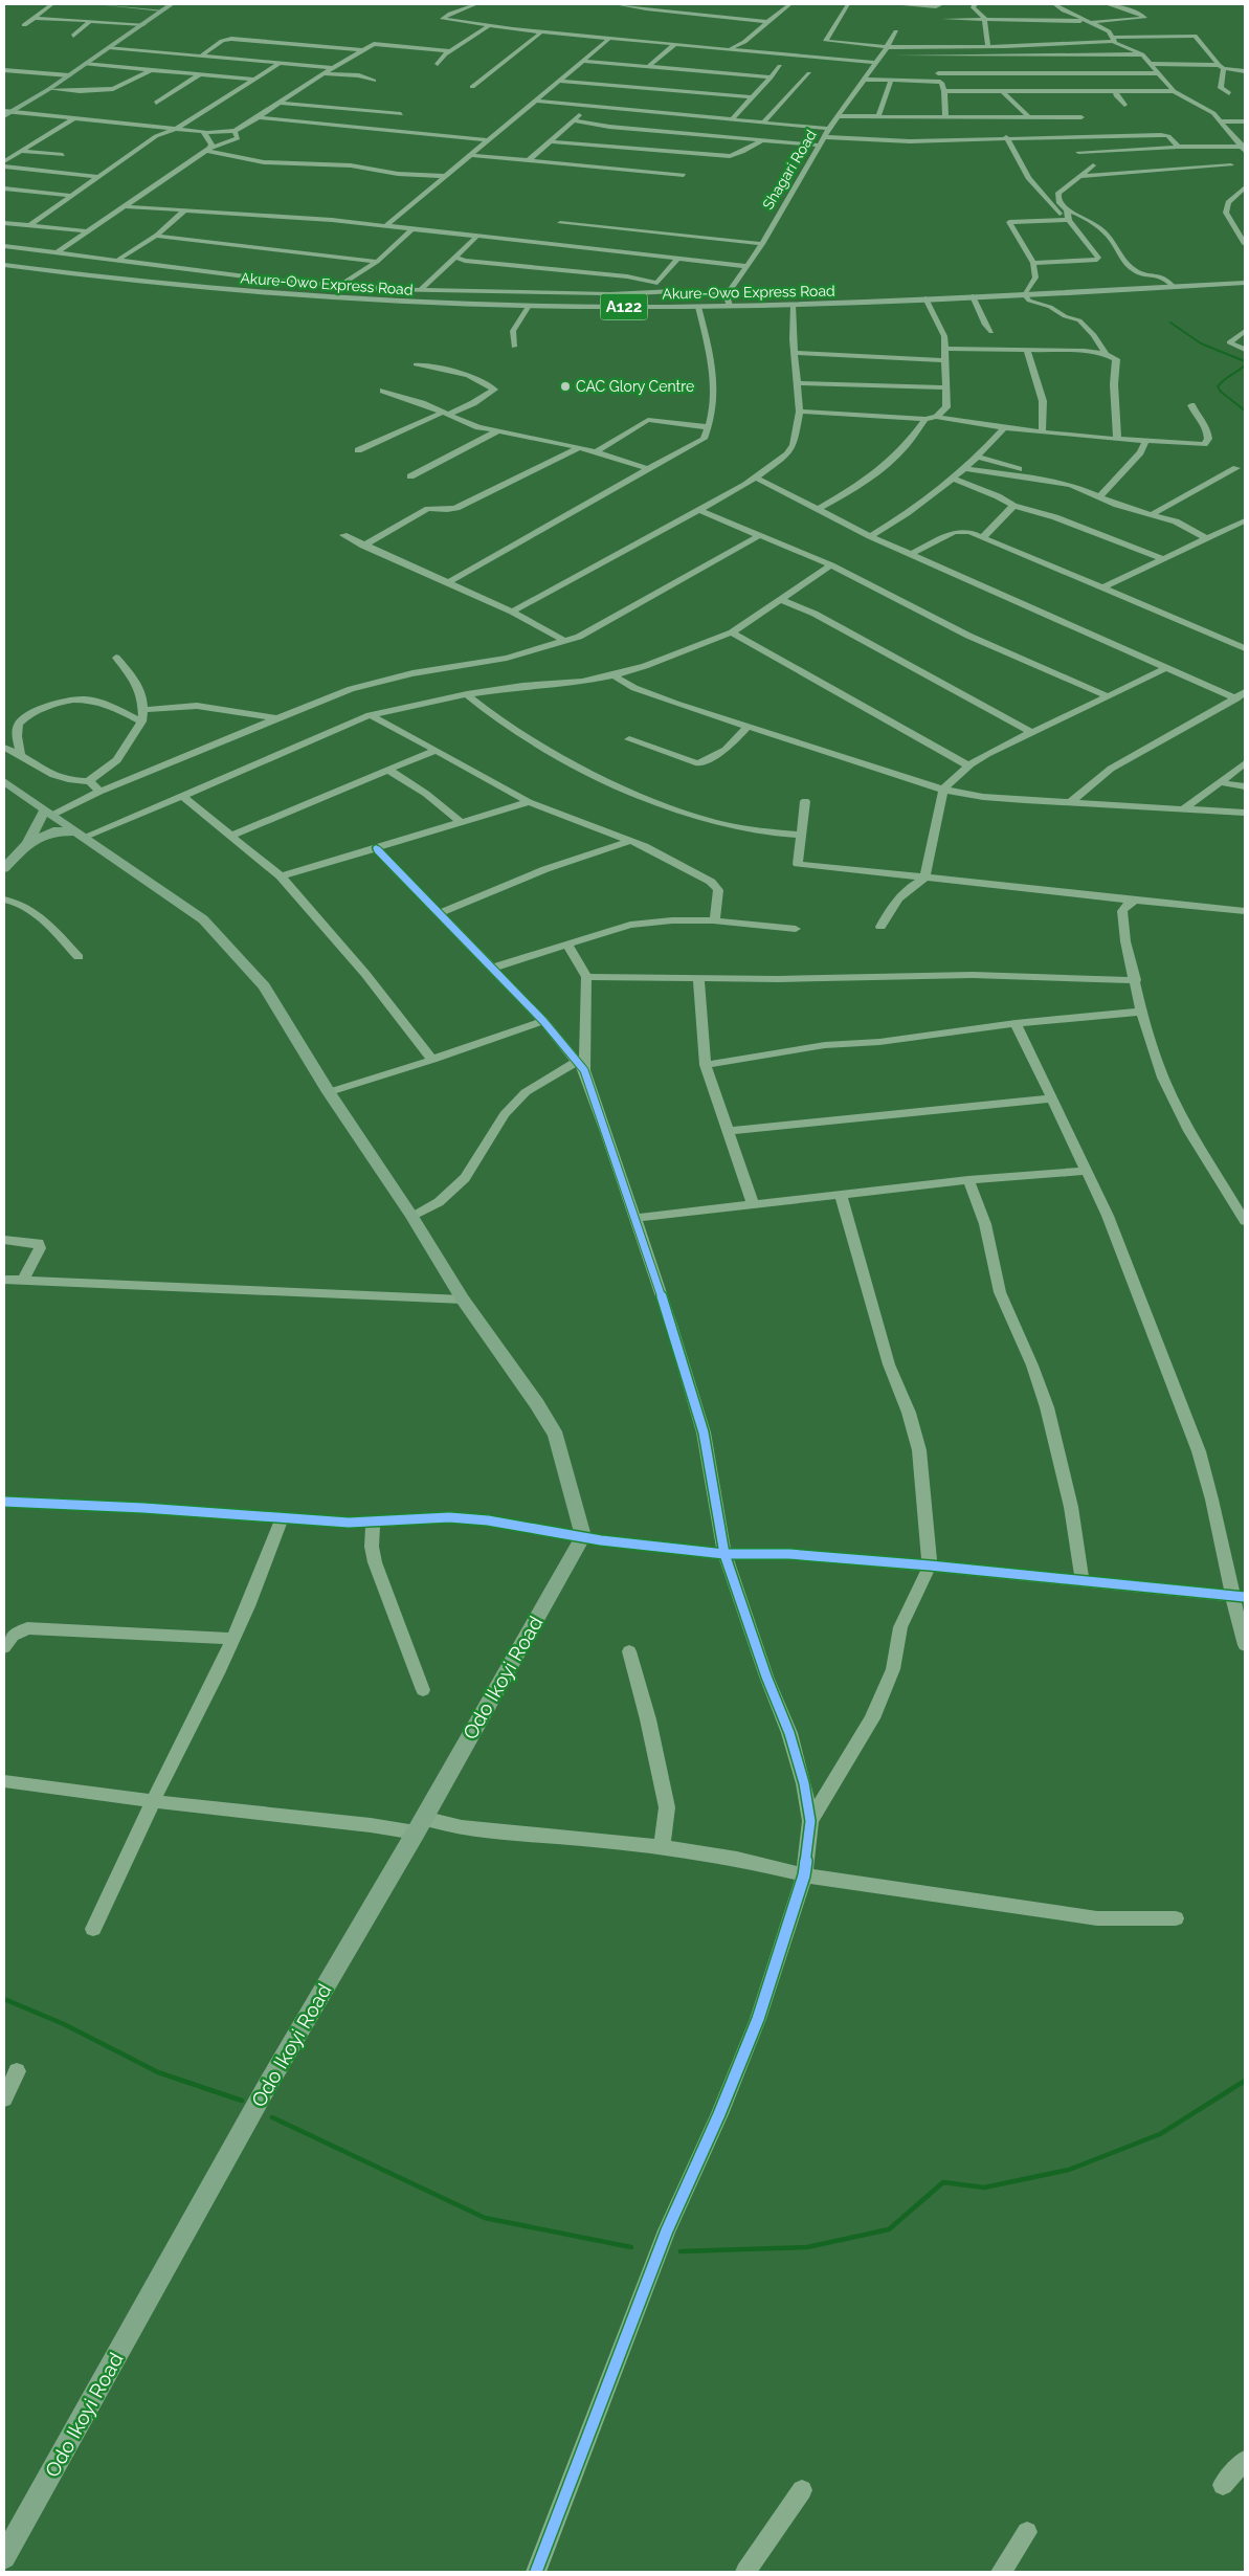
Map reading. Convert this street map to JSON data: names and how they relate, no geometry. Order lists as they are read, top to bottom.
{
  "streets": {
    "highway": ["Akure-Owo Express Road", "A122"],
    "main road": ["Odo Ikoyi Road"],
    "street": ["Shagari Road"]
  },
  "places": ["CAC Glory Centre"]
}
